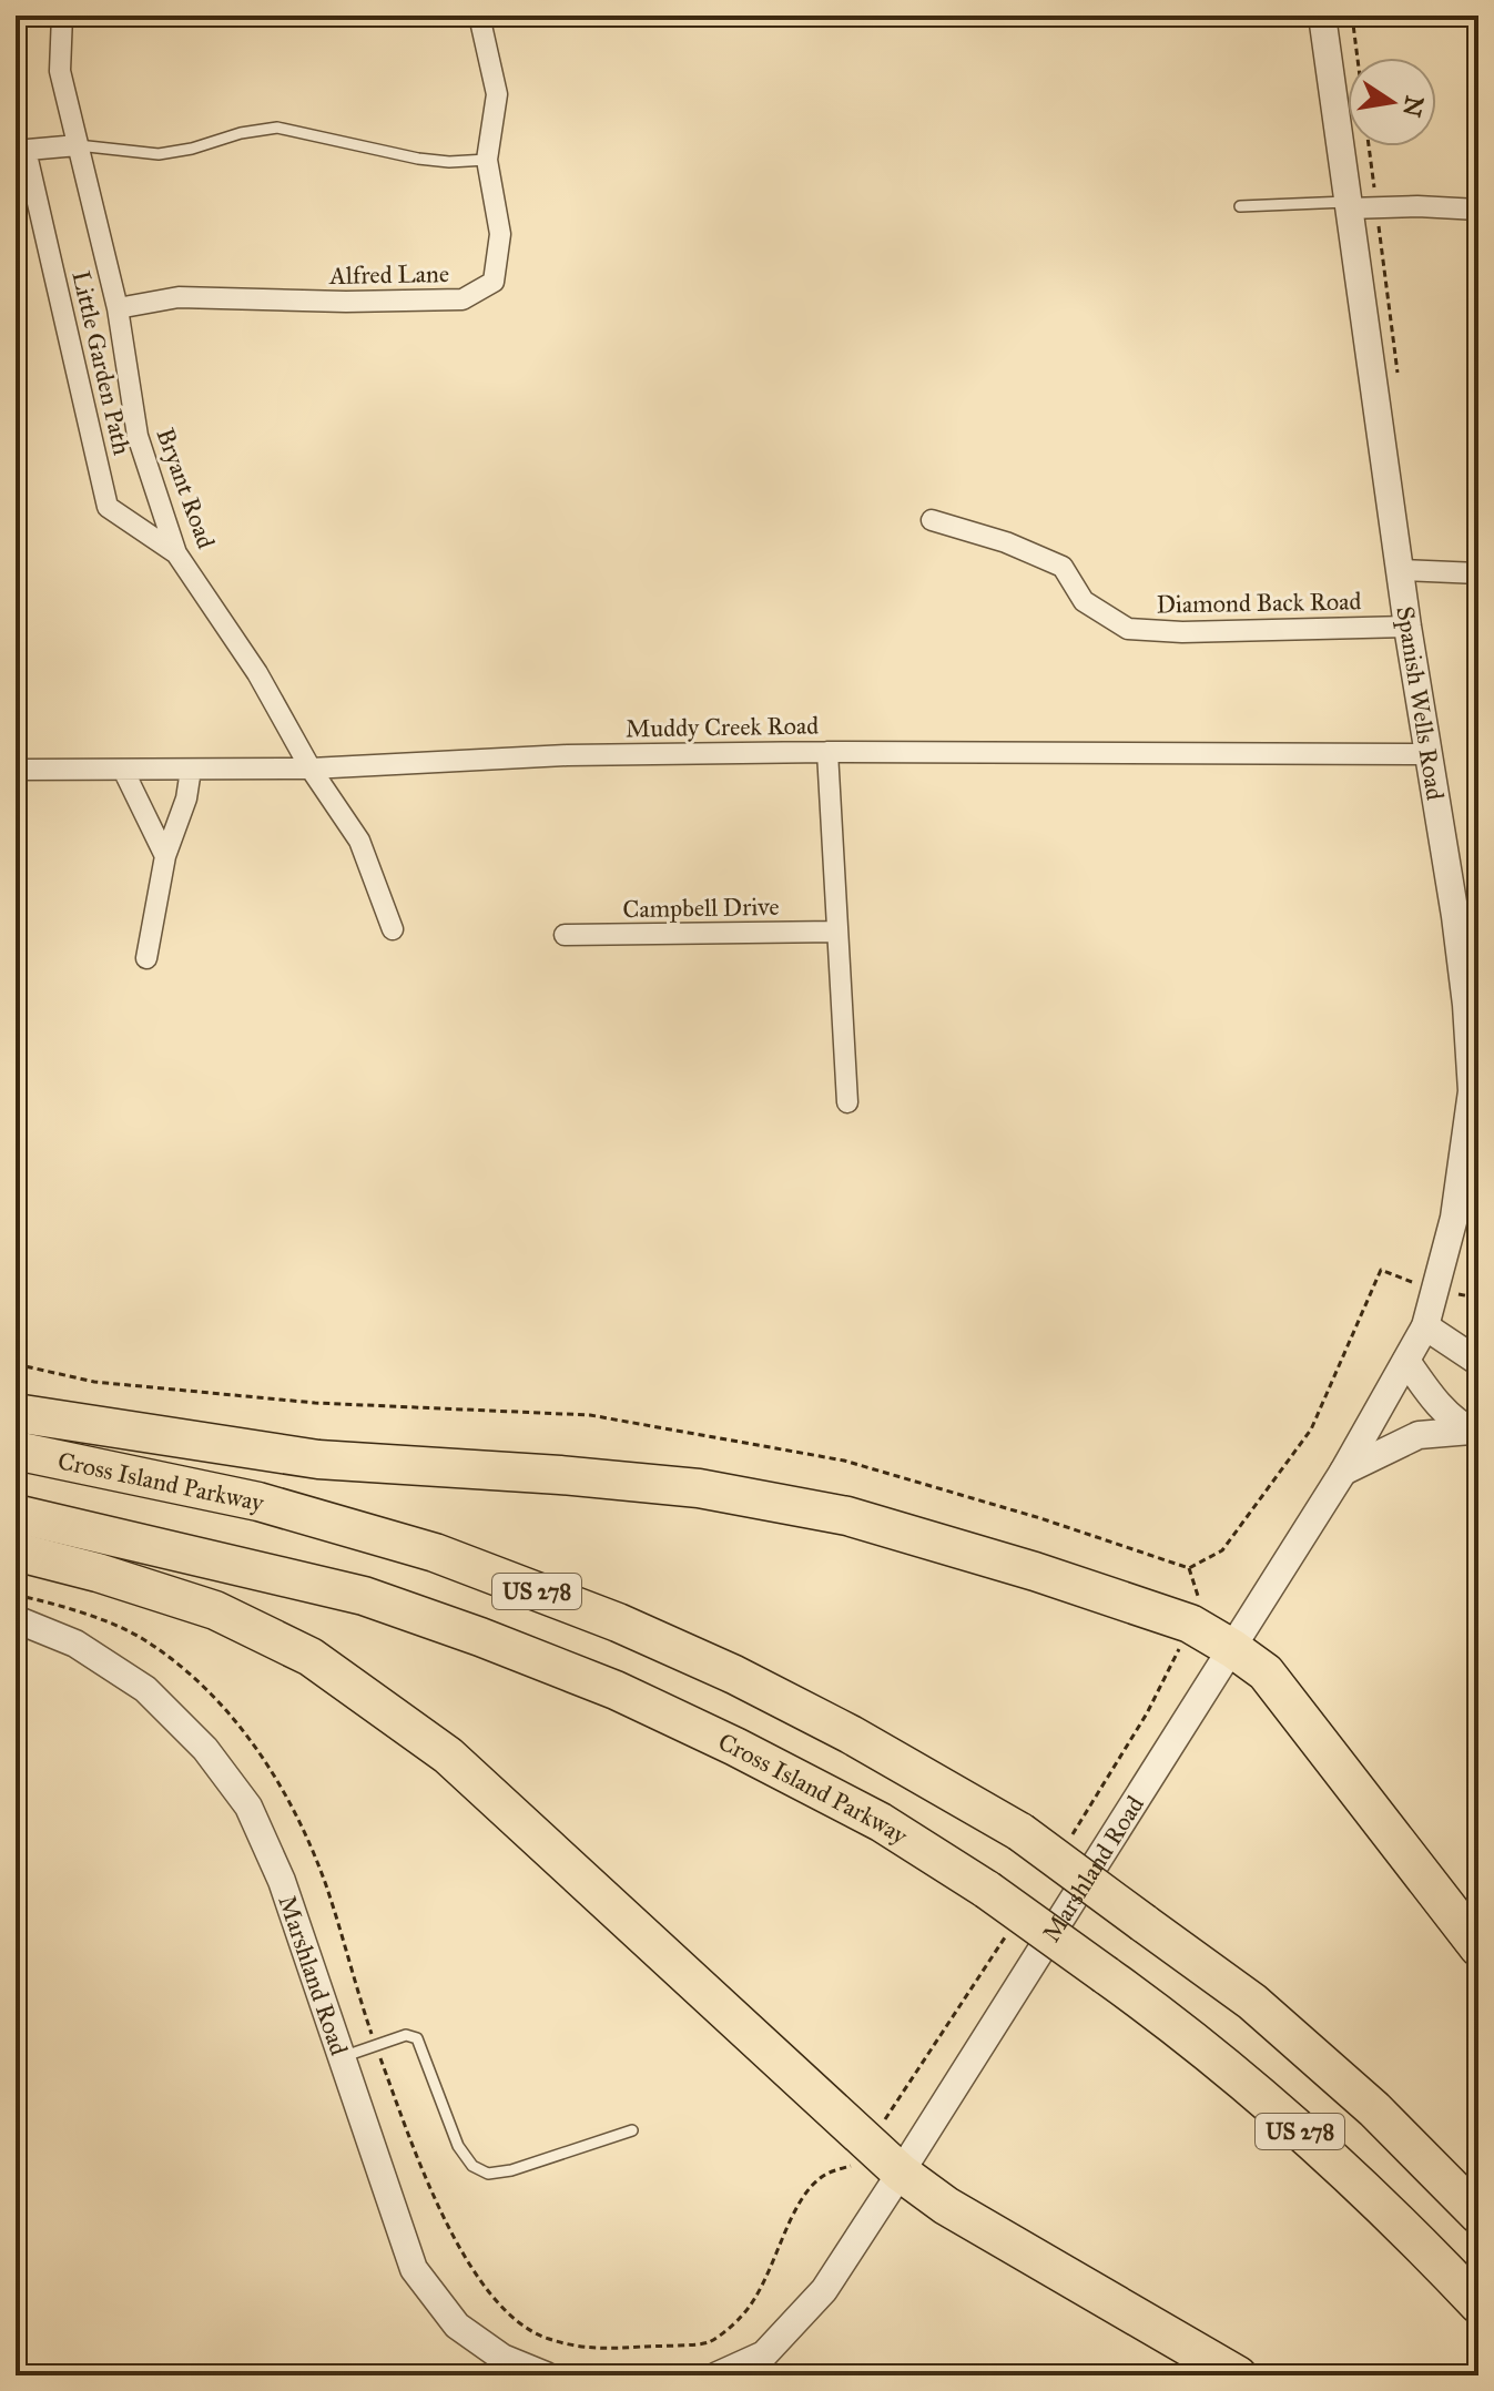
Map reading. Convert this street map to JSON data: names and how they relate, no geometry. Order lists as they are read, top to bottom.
{
  "streets": {
    "highway": ["Cross Island Parkway", "US 278"],
    "street": [
      "Alfred Lane",
      "Little Garden Path",
      "Bryant Road",
      "Diamond Back Road",
      "Spanish Wells Road",
      "Muddy Creek Road",
      "Campbell Drive",
      "Marshland Road"
    ]
  },
  "crossings": [
    ["Alfred Lane", "Bryant Road"],
    ["Little Garden Path", "Bryant Road"],
    ["Bryant Road", "Muddy Creek Road"],
    ["Diamond Back Road", "Spanish Wells Road"],
    ["Spanish Wells Road", "Muddy Creek Road"],
    ["Spanish Wells Road", "Marshland Road"]
  ],
  "north": "right"
}
